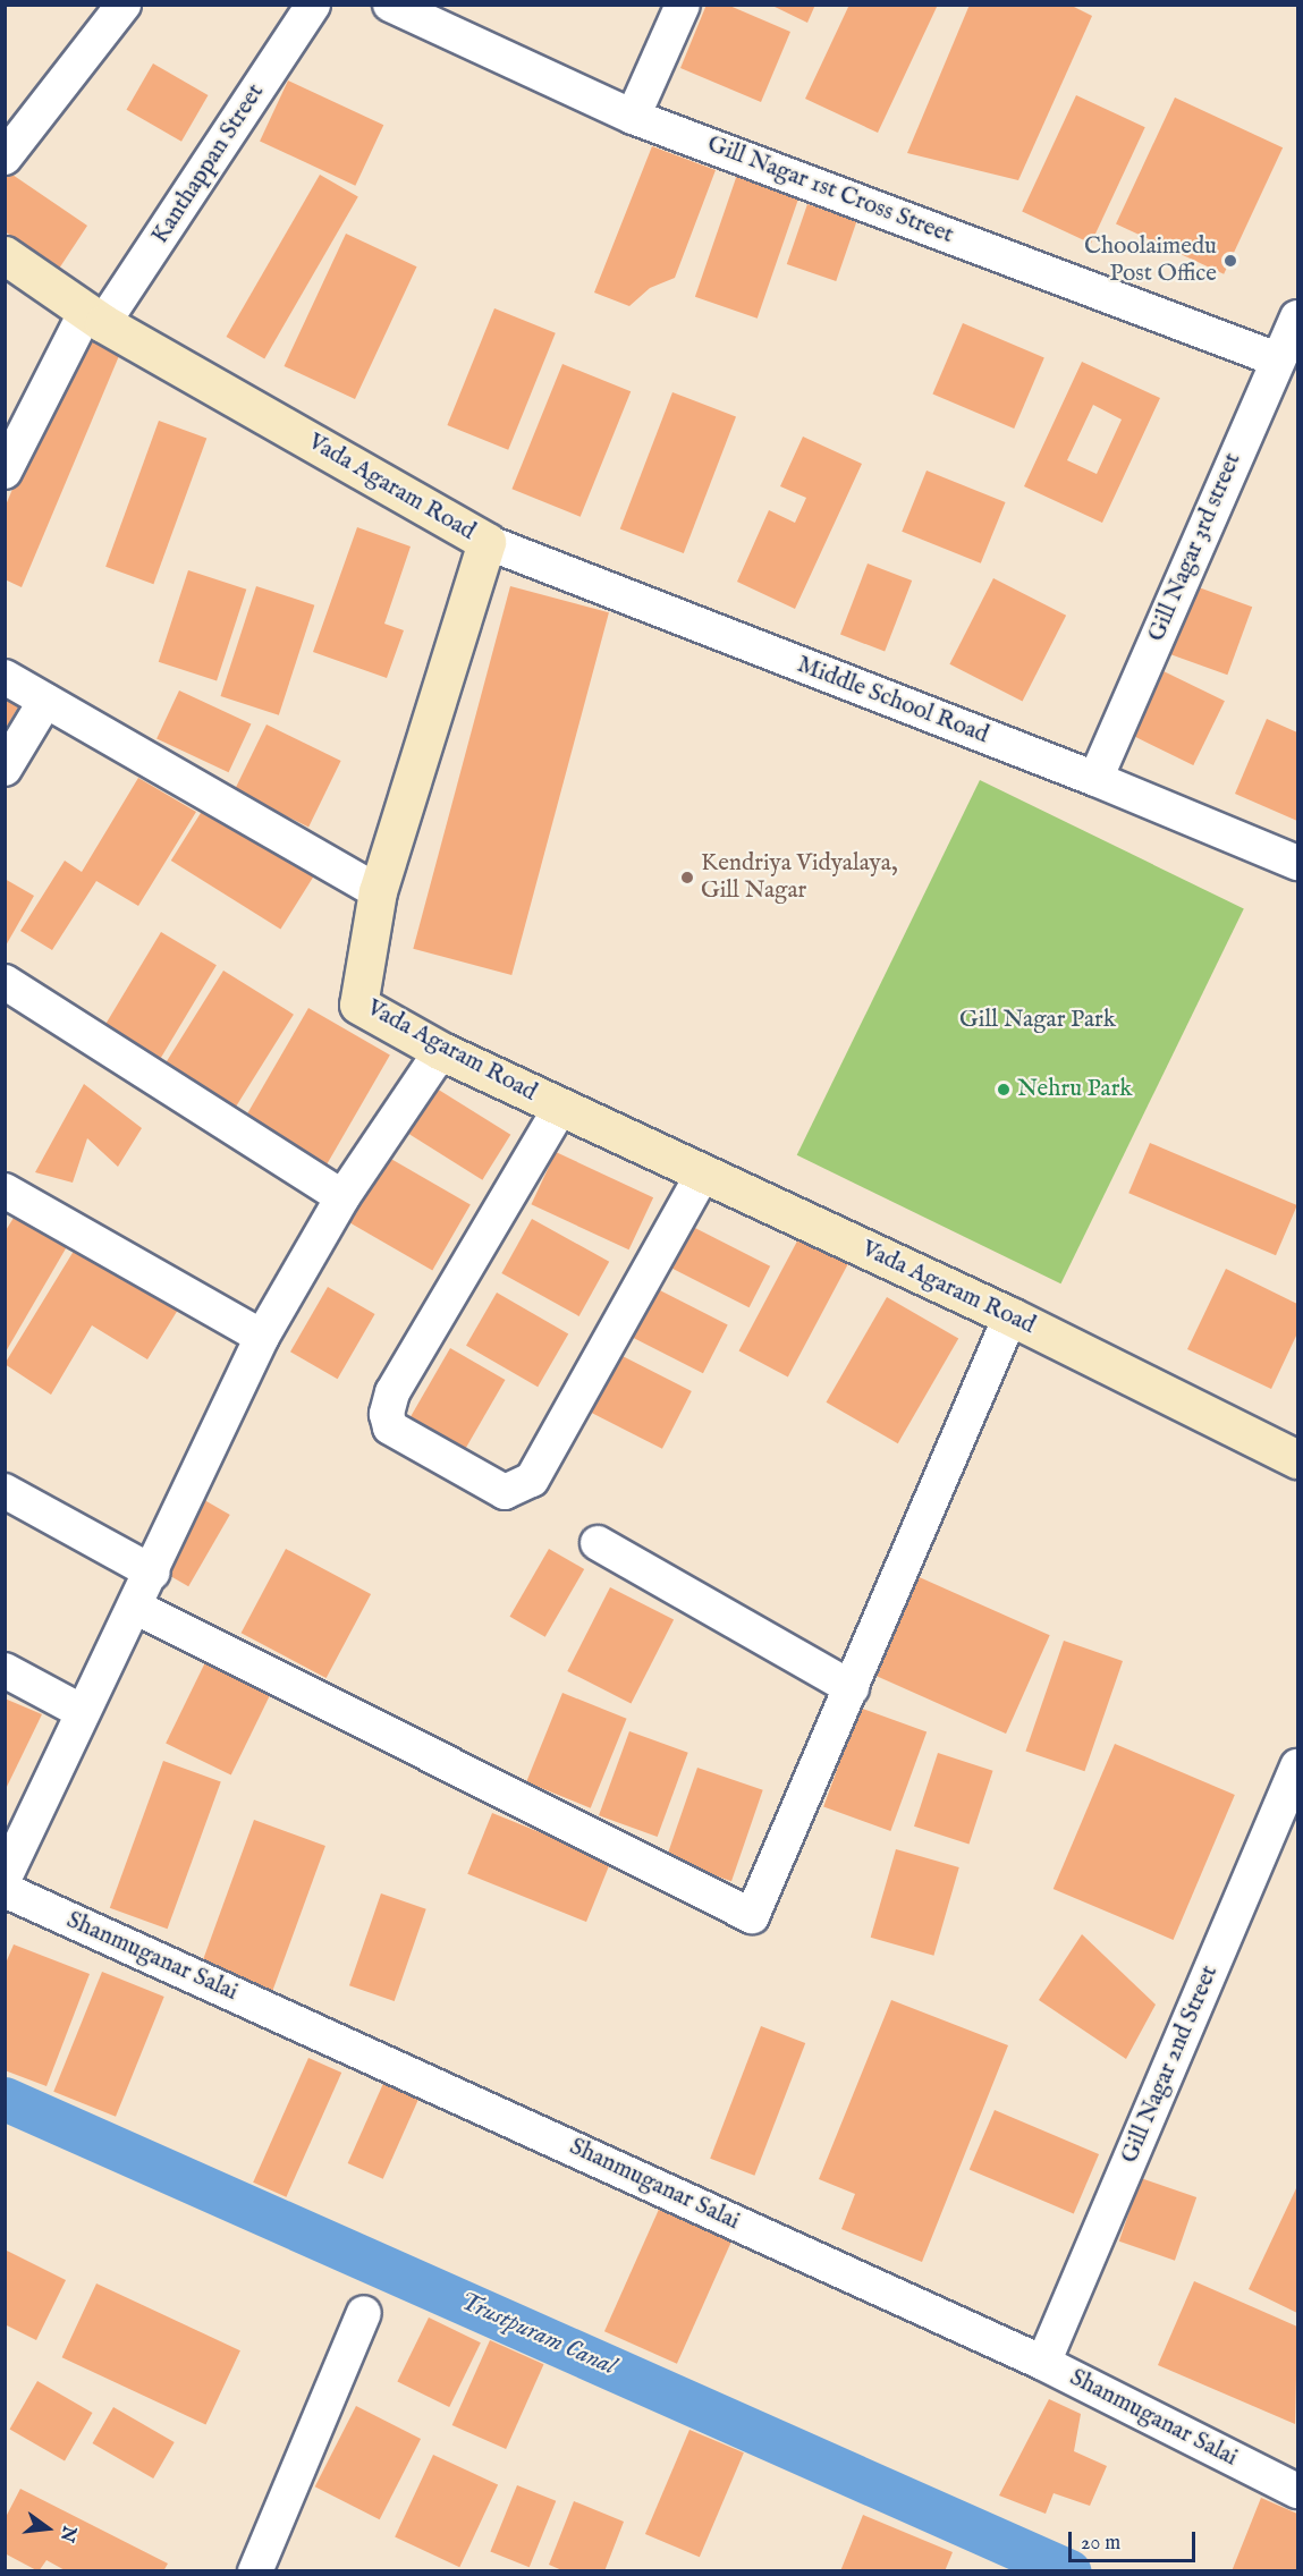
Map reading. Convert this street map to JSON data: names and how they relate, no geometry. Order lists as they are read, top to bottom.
{
  "streets": {
    "street": [
      "Kanthappan Street",
      "Gill Nagar 1st Cross Street",
      "Vada Agaram Road",
      "Gill Nagar 3rd street",
      "Middle School Road",
      "Shanmuganar Salai",
      "Gill Nagar 2nd Street"
    ]
  },
  "crossings": [
    ["Kanthappan Street", "Vada Agaram Road"],
    ["Gill Nagar 1st Cross Street", "Gill Nagar 3rd street"],
    ["Vada Agaram Road", "Middle School Road"],
    ["Gill Nagar 3rd street", "Middle School Road"],
    ["Shanmuganar Salai", "Gill Nagar 2nd Street"]
  ],
  "water": ["Trustpuram Canal"],
  "parks": ["Gill Nagar Park"],
  "places": ["Choolaimedu Post Office", "Kendriya Vidyalaya, Gill Nagar", "Nehru Park"],
  "scale_bar": "20 m",
  "north": "right"
}
